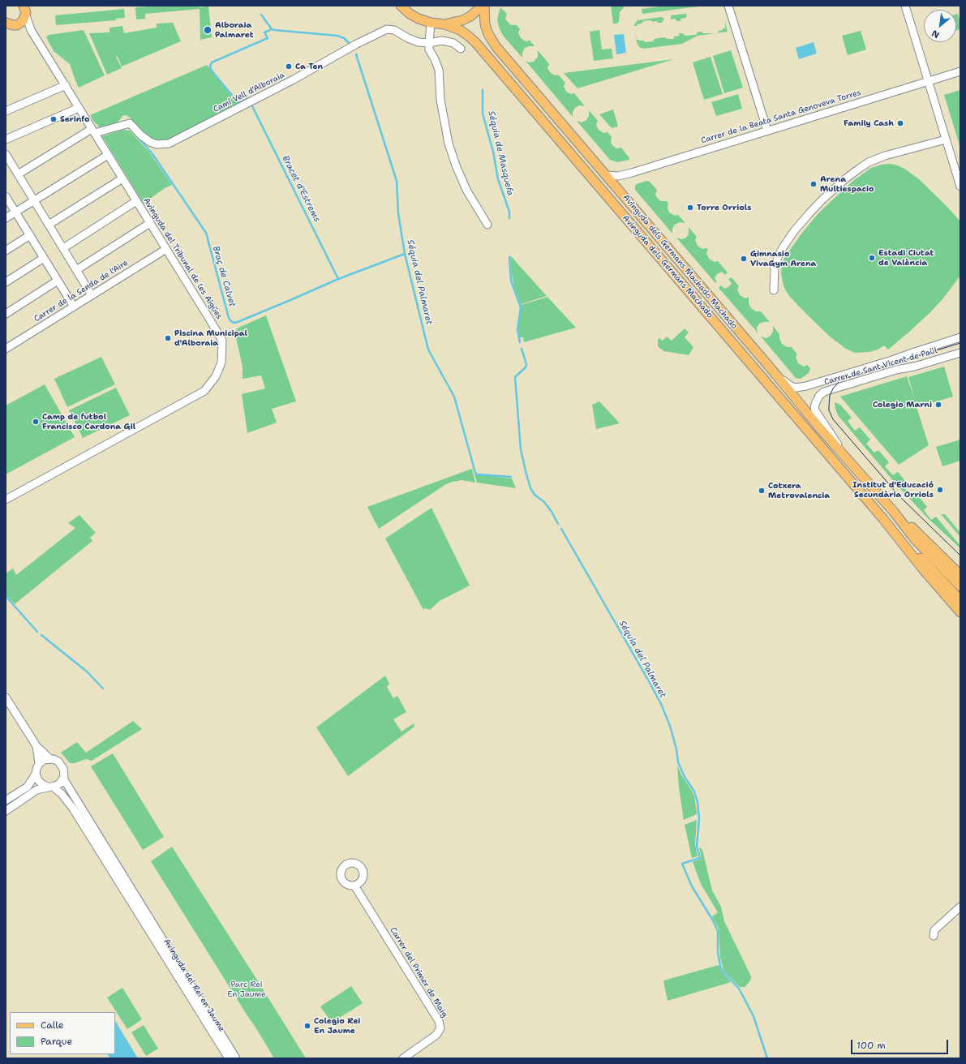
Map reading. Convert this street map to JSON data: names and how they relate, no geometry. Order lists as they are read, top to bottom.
{
  "streets": {
    "main road": ["Avinguda dels Germans Machado Machado", "Avinguda dels Germans Machado"],
    "street": [
      "Camí Vell d'Alboraia",
      "Carrer de la Beata Santa Genoveva Torres",
      "Avinguda del Tribunal de les Aigües",
      "Carrer de la Senda de l'Aire",
      "Carrer de Sant Vicent de Paül",
      "Carrer del Primer de Maig",
      "Avinguda del Rei en Jaume"
    ]
  },
  "crossings": [
    ["Camí Vell d'Alboraia", "Avinguda del Tribunal de les Aigües"],
    ["Carrer de la Beata Santa Genoveva Torres", "Avinguda dels Germans Machado Machado"],
    ["Avinguda del Tribunal de les Aigües", "Carrer de la Senda de l'Aire"],
    ["Avinguda dels Germans Machado Machado", "Carrer de Sant Vicent de Paül"]
  ],
  "water": [
    "Séquia de Masquefa",
    "Bracet d'Estrems",
    "Braç de Calvet",
    "Séquia del Palmaret"
  ],
  "parks": ["Parc Rei En Jaume"],
  "places": [
    "Alboraia Palmaret",
    "Ca Ten",
    "Serinfo",
    "Family Cash",
    "Arena Multiespacio",
    "Torre Orriols",
    "Estadi Ciutat de València",
    "Gimnasio VivaGym Arena",
    "Piscina Municipal d'Alboraia",
    "Colegio Marni",
    "Camp de futbol Francisco Cardona Gil",
    "Institut d'Educació Secundària Orriols",
    "Cotxera Metrovalencia",
    "Colegio Rei En Jaume"
  ],
  "legend": ["Calle", "Parque"],
  "scale_bar": "100 m",
  "north": "bottom left"
}
